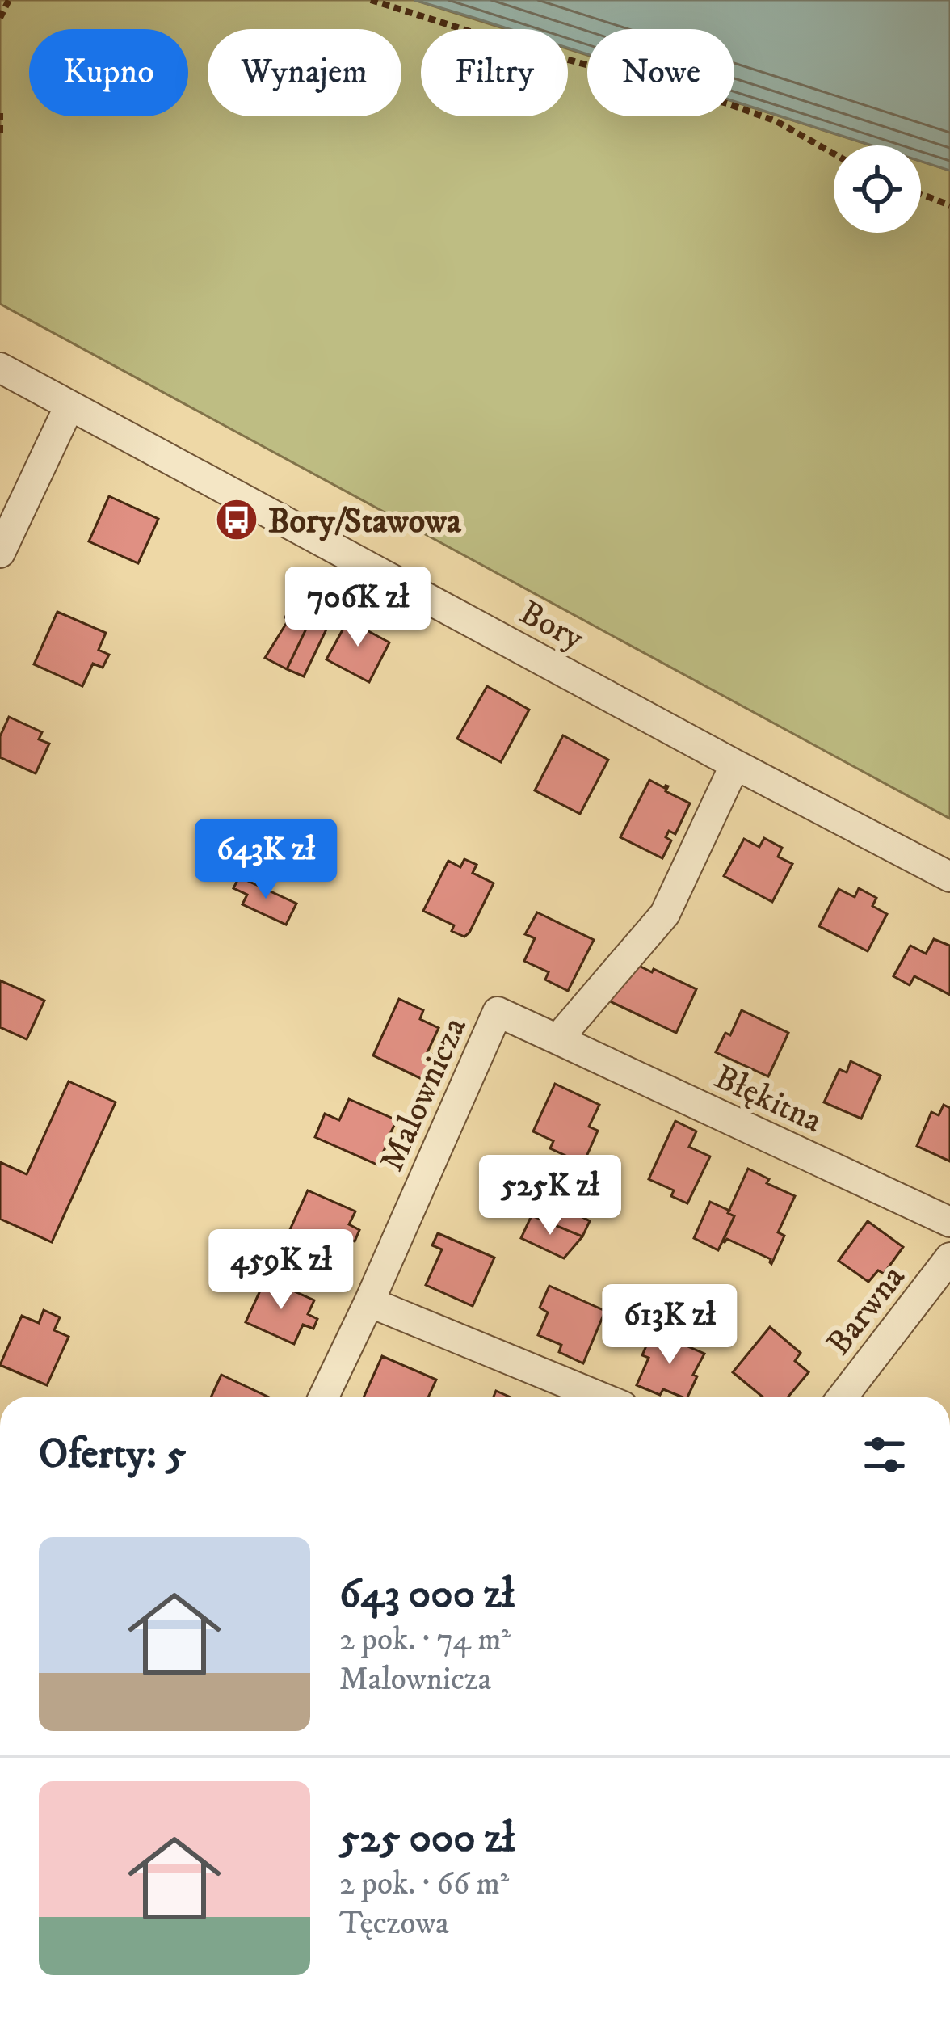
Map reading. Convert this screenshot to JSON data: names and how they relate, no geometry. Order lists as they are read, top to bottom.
{
  "streets": {
    "street": [
      "Bory",
      "Malownicza",
      "Błękitna",
      "Barwna"
    ]
  },
  "crossings": [
    ["Malownicza", "Błękitna"]
  ],
  "places": {
    "bus stop": ["Bory/Stawowa"]
  },
  "page": {
    "chip": [
      "Kupno",
      "Wynajem",
      "Filtry",
      "Nowe"
    ],
    "price": [
      "706K zł",
      "643K zł",
      "525K zł",
      "459K zł",
      "613K zł"
    ],
    "heading": "Oferty: 5",
    "list": [
      {
        "name": "643 000 zł",
        "note": "2 pok. · 74 m² · Malownicza"
      },
      {
        "name": "525 000 zł",
        "note": "2 pok. · 66 m² · Tęczowa"
      }
    ]
  }
}
